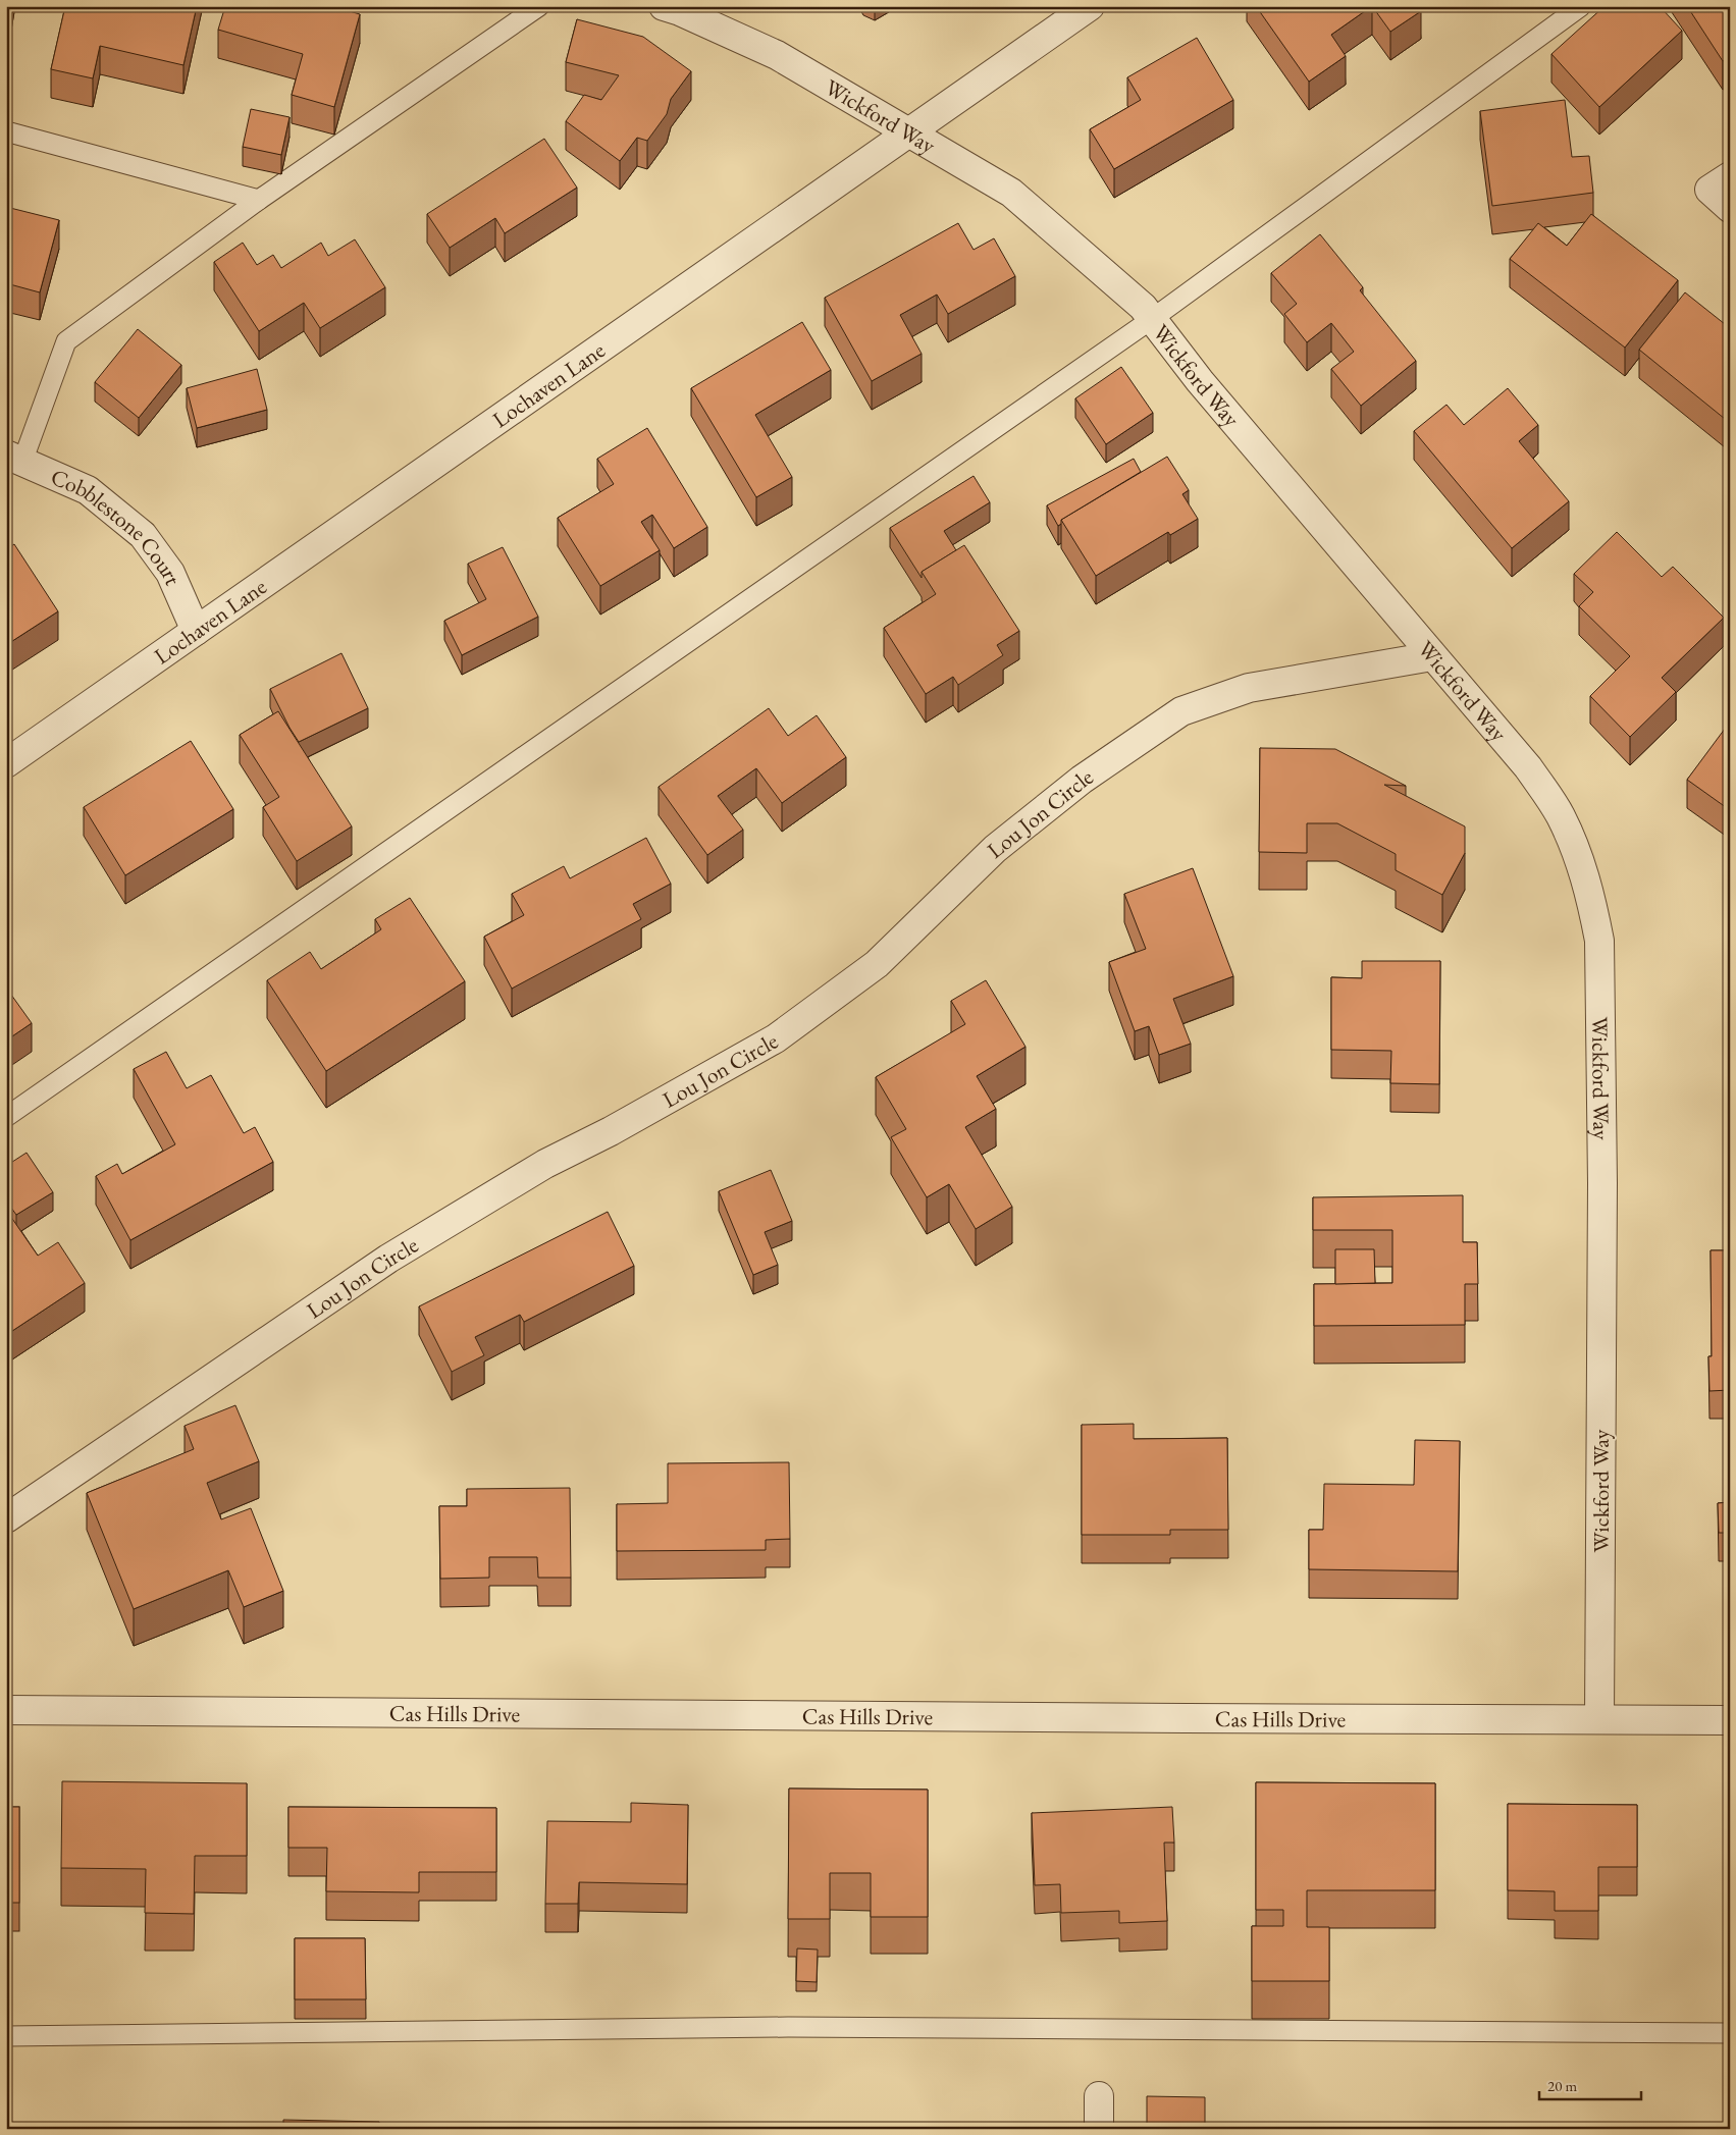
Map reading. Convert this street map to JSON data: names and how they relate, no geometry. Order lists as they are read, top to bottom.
{
  "streets": {
    "street": [
      "Wickford Way",
      "Lochaven Lane",
      "Cobblestone Court",
      "Lou Jon Circle",
      "Cas Hills Drive"
    ]
  },
  "crossings": [
    ["Wickford Way", "Lochaven Lane"],
    ["Wickford Way", "Lou Jon Circle"],
    ["Wickford Way", "Cas Hills Drive"],
    ["Lochaven Lane", "Cobblestone Court"]
  ],
  "scale_bar": "20 m"
}
